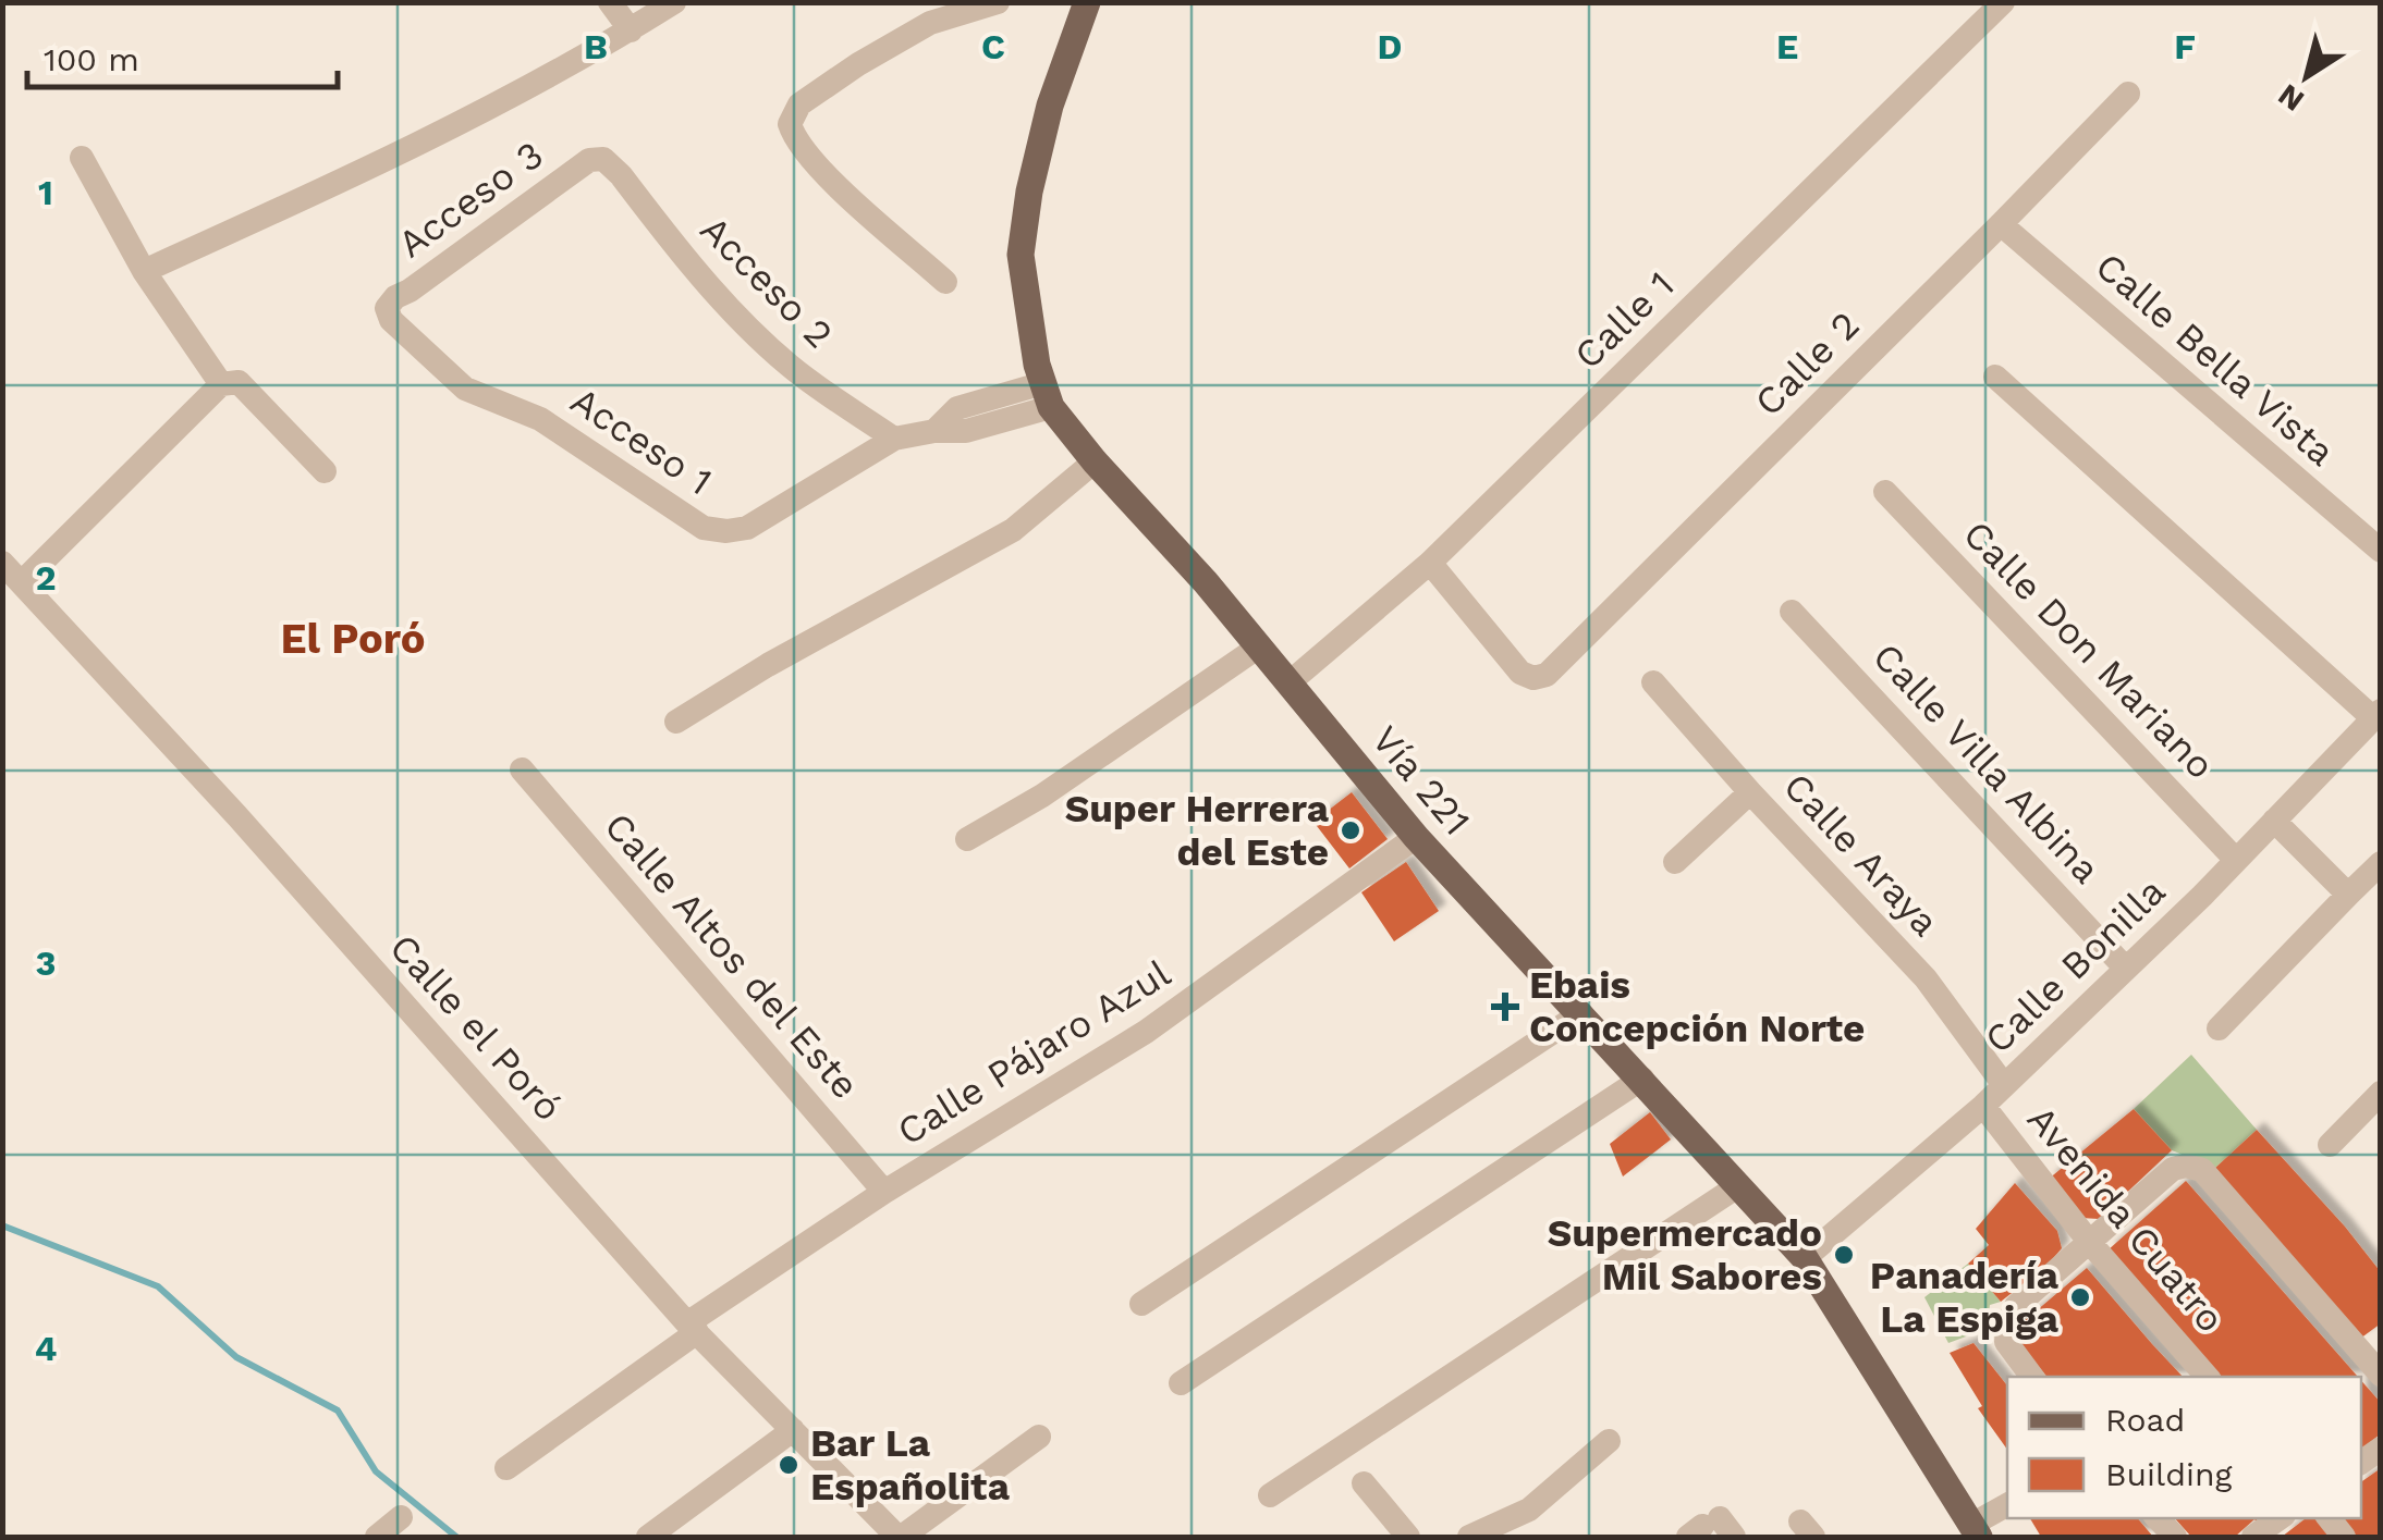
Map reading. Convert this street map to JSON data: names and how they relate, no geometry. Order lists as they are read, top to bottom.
{
  "streets": {
    "main road": ["Vía 221"],
    "street": [
      "Acceso 3",
      "Acceso 2",
      "Calle 1",
      "Calle Bella Vista",
      "Calle 2",
      "Acceso 1",
      "Calle Don Mariano",
      "Calle Villa Albina",
      "Calle Araya",
      "Calle Altos del Este",
      "Calle Bonilla",
      "Calle el Poró",
      "Calle Pájaro Azul",
      "Avenida Cuatro"
    ]
  },
  "crossings": [
    ["Acceso 3", "Acceso 2"],
    ["Acceso 3", "Acceso 1"],
    ["Acceso 2", "Acceso 1"],
    ["Calle 1", "Calle 2"],
    ["Calle 1", "Vía 221"],
    ["Calle Bella Vista", "Calle 2"],
    ["Acceso 1", "Vía 221"],
    ["Calle Don Mariano", "Calle Bonilla"],
    ["Calle Villa Albina", "Calle Bonilla"],
    ["Vía 221", "Calle Bonilla"],
    ["Vía 221", "Calle Pájaro Azul"],
    ["Calle Araya", "Calle Bonilla"],
    ["Calle Altos del Este", "Calle Pájaro Azul"],
    ["Calle Bonilla", "Avenida Cuatro"],
    ["Calle el Poró", "Calle Pájaro Azul"]
  ],
  "districts": ["El Poró"],
  "places": {
    "other": [
      "Super Herrera del Este",
      "Supermercado Mil Sabores",
      "Panadería La Espiga",
      "Bar La Españolita"
    ],
    "health": ["Ebais Concepción Norte"]
  },
  "legend": ["Road", "Building"],
  "scale_bar": "100 m",
  "north": "bottom left",
  "grid": {
    "columns": [
      "B",
      "C",
      "D",
      "E",
      "F"
    ],
    "rows": [
      "1",
      "2",
      "3",
      "4"
    ]
  }
}
